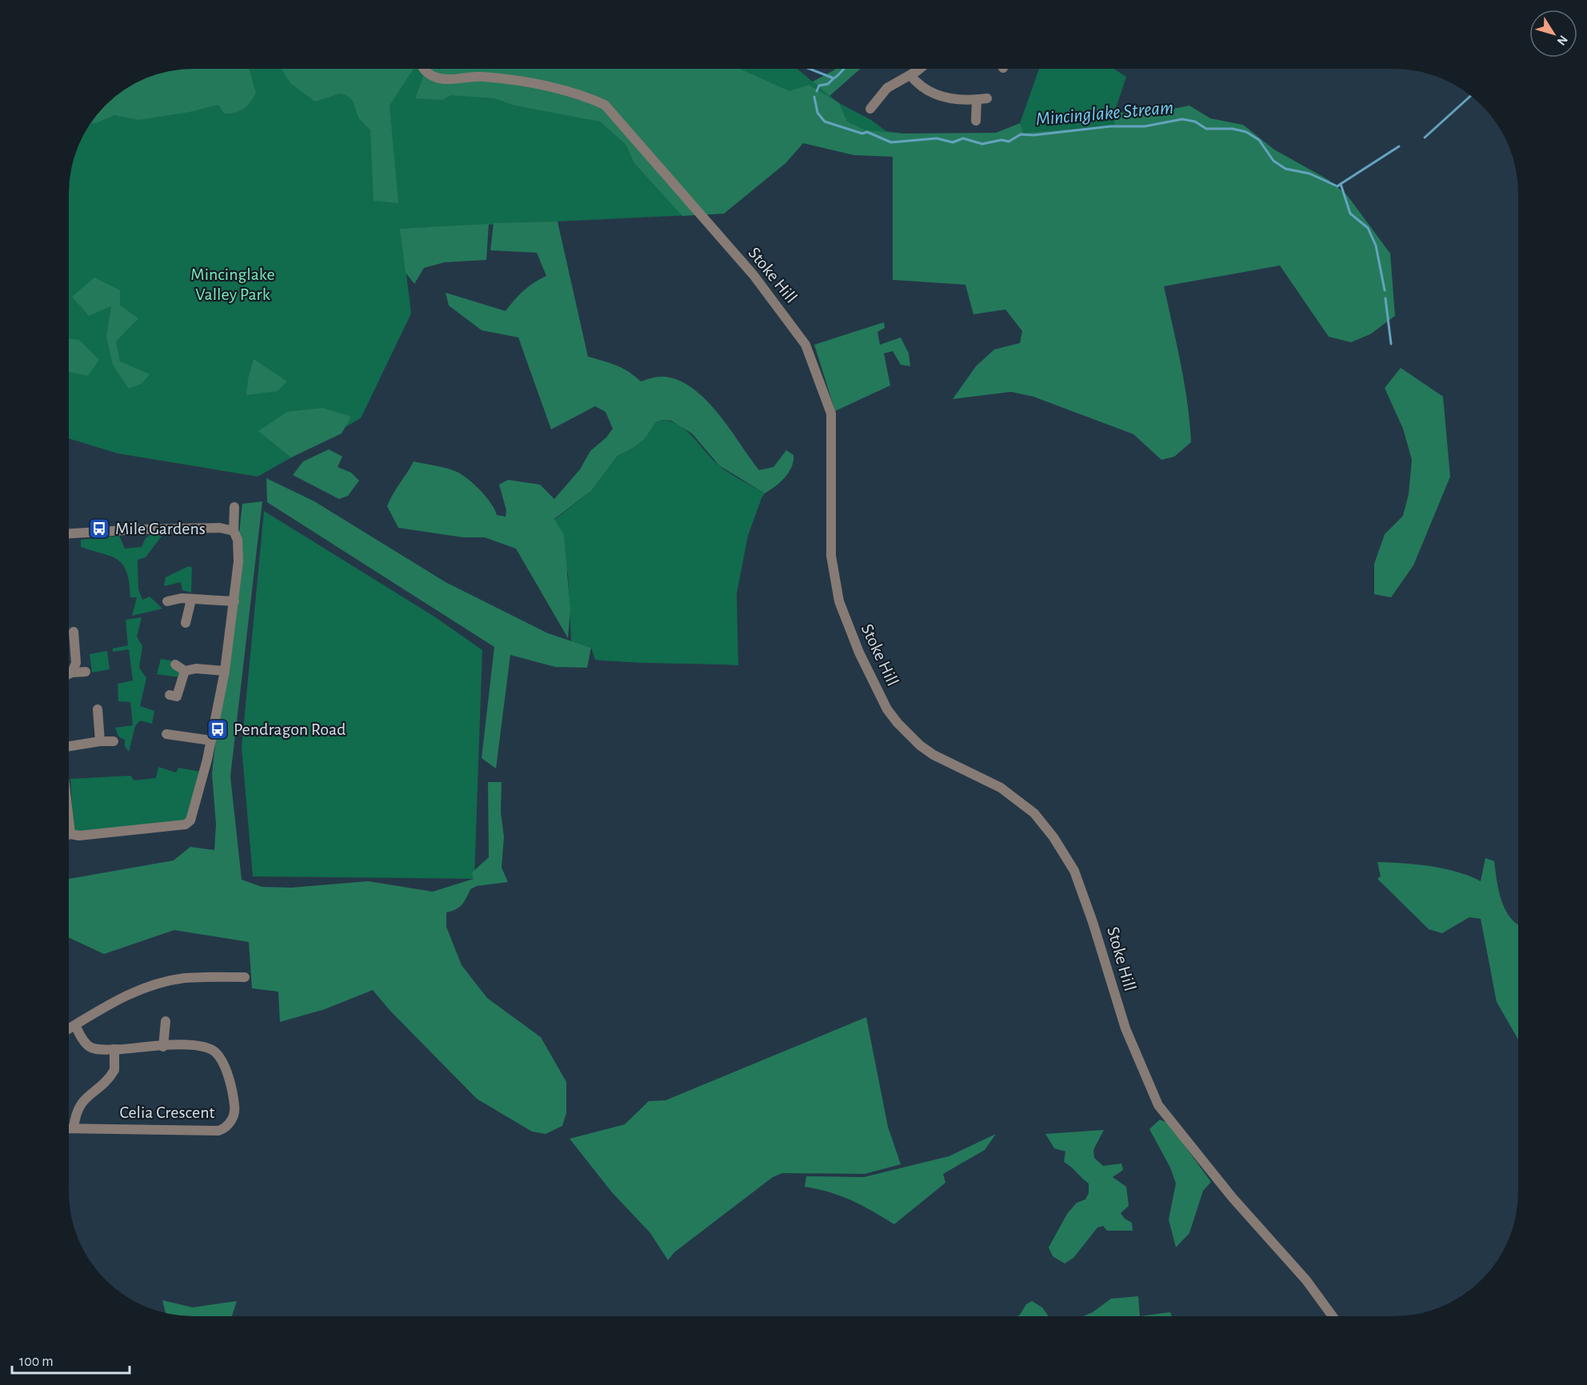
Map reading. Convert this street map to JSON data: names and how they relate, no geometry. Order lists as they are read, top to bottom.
{
  "streets": {
    "street": ["Stoke Hill", "Celia Crescent"]
  },
  "water": ["Mincinglake Stream"],
  "parks": ["Mincinglake Valley Park"],
  "places": {
    "bus stop": ["Mile Gardens", "Pendragon Road"]
  },
  "scale_bar": "100 m",
  "north": "bottom right"
}
